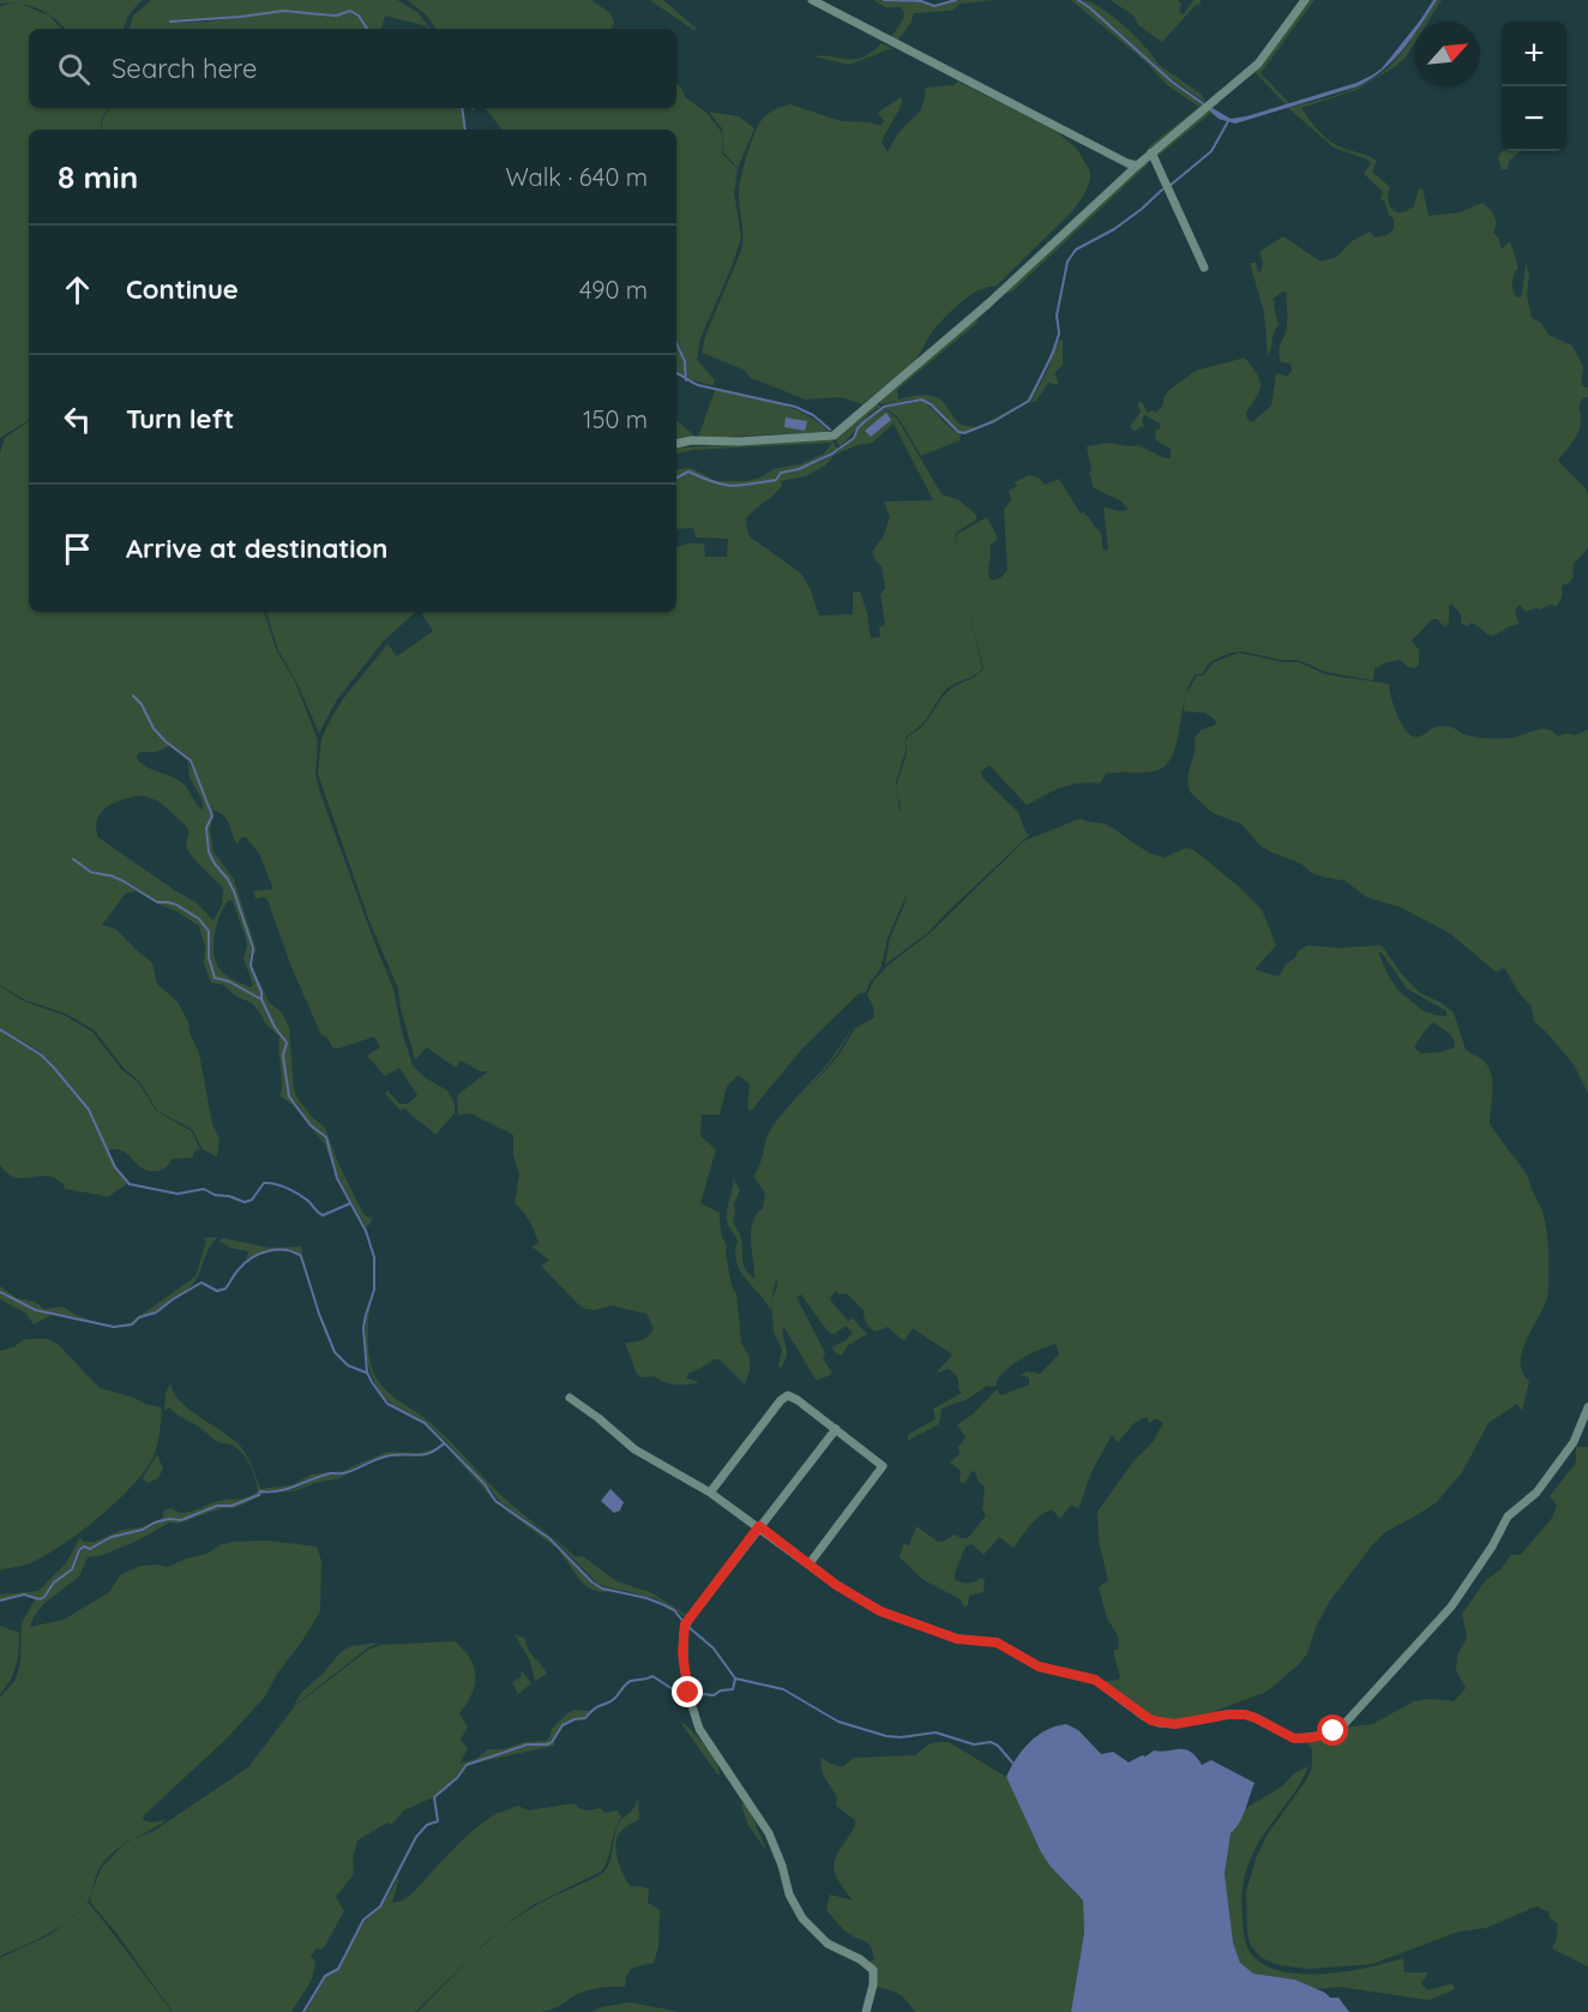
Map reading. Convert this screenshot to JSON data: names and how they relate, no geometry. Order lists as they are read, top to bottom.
{
  "north": "top right",
  "page": {
    "map_buttons": ["+", "−"],
    "search": "Search here",
    "heading": ["8 min", "Walk · 640 m"],
    "list": [
      ["Continue", "490 m"],
      ["Turn left", "150 m"],
      "Arrive at destination"
    ]
  }
}
